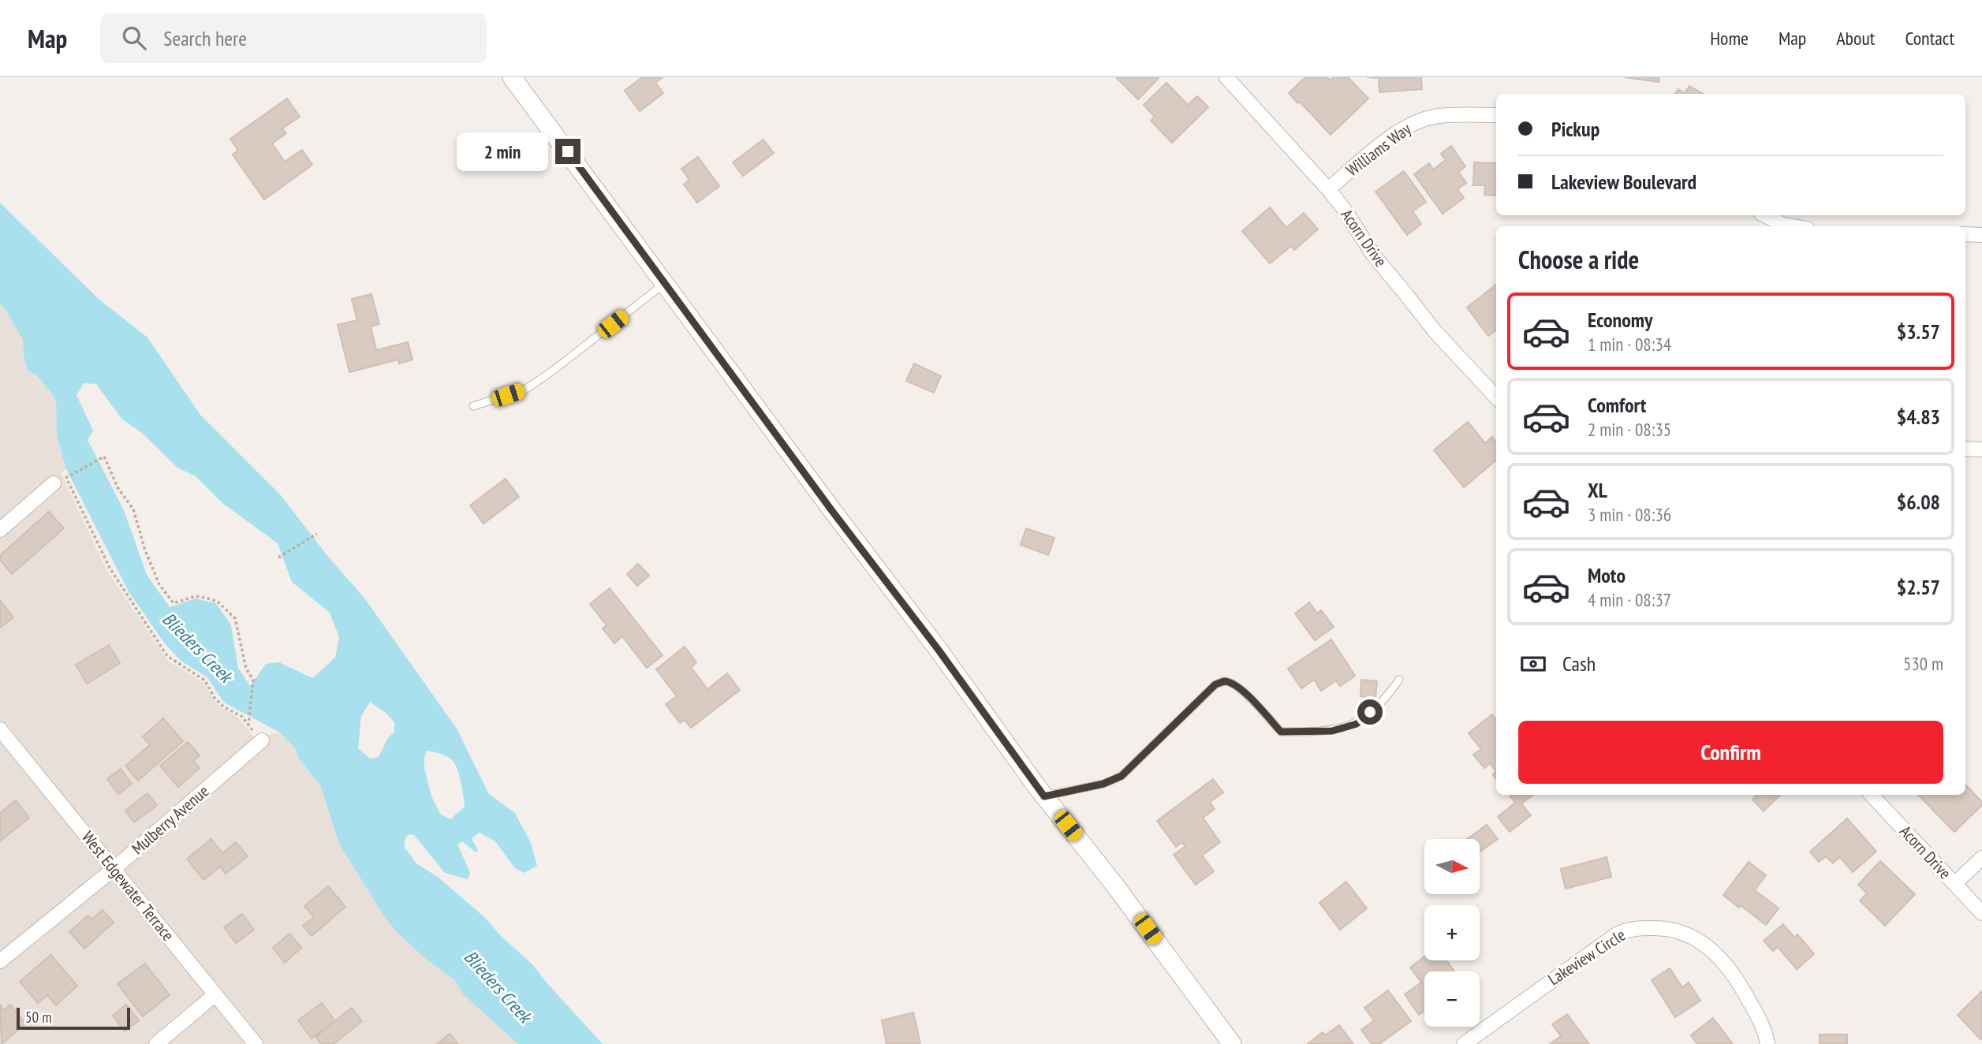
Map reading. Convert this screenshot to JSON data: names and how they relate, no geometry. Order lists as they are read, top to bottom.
{
  "streets": {
    "street": [
      "Williams Way",
      "Acorn Drive",
      "Mulberry Avenue",
      "West Edgewater Terrace",
      "Lakeview Circle"
    ]
  },
  "crossings": [
    ["Williams Way", "Acorn Drive"],
    ["Mulberry Avenue", "West Edgewater Terrace"]
  ],
  "water": ["Blieders Creek"],
  "scale_bar": "50 m",
  "north": "right",
  "page": {
    "header": "Map",
    "search": "Search here",
    "nav": [
      "Home",
      "Map",
      "About",
      "Contact"
    ],
    "banner": ["Pickup", "Lakeview Boulevard"],
    "bubble": "2 min",
    "heading": "Choose a ride",
    "list": [
      {
        "name": "Economy",
        "note": "1 min · 08:34",
        "value": "$3.57"
      },
      {
        "name": "Comfort",
        "note": "2 min · 08:35",
        "value": "$4.83"
      },
      {
        "name": "XL",
        "note": "3 min · 08:36",
        "value": "$6.08"
      },
      {
        "name": "Moto",
        "note": "4 min · 08:37",
        "value": "$2.57"
      }
    ],
    "pay": ["Cash", "530 m"],
    "buttons": "Confirm",
    "map_buttons": ["+", "−"],
    "scale": "50 m"
  }
}
